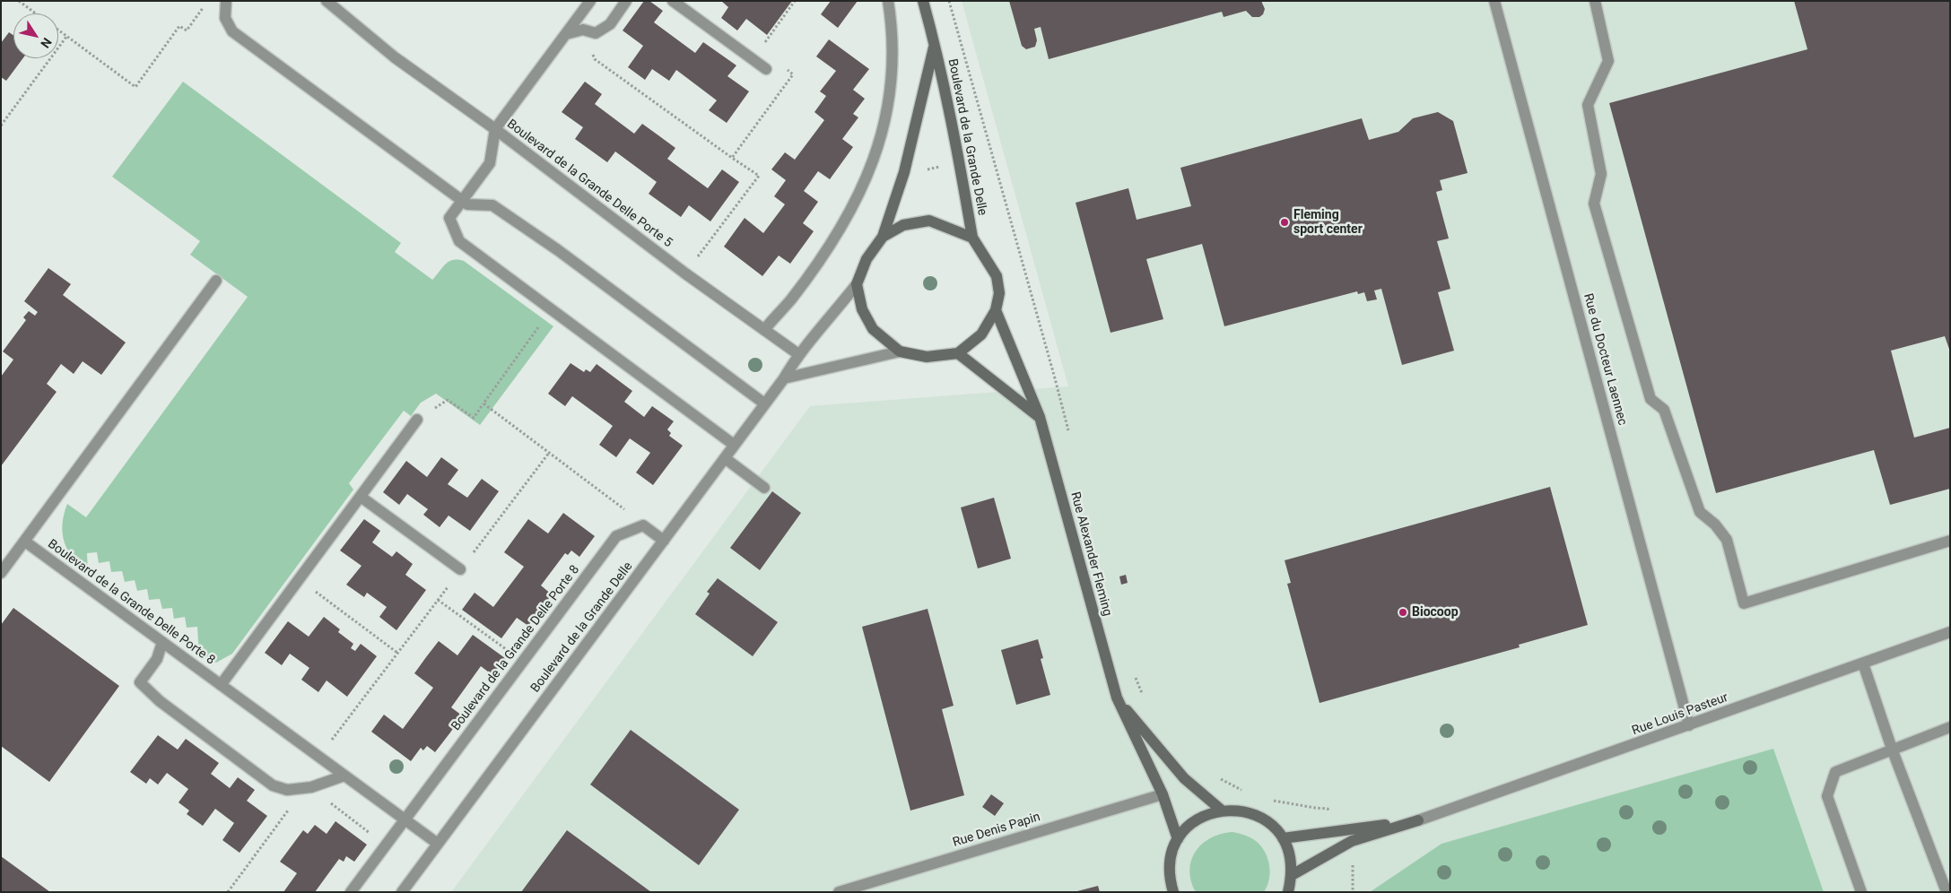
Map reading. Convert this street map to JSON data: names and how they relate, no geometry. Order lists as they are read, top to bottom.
{
  "streets": {
    "street": [
      "Boulevard de la Grande Delle",
      "Boulevard de la Grande Delle Porte 5",
      "Rue du Docteur Laennec",
      "Rue Alexander Fleming",
      "Boulevard de la Grande Delle Porte 8",
      "Rue Louis Pasteur",
      "Rue Denis Papin"
    ]
  },
  "crossings": [
    ["Boulevard de la Grande Delle", "Boulevard de la Grande Delle Porte 5"],
    ["Boulevard de la Grande Delle", "Rue Alexander Fleming"],
    ["Boulevard de la Grande Delle", "Boulevard de la Grande Delle Porte 8"],
    ["Rue du Docteur Laennec", "Rue Louis Pasteur"],
    ["Rue Alexander Fleming", "Rue Denis Papin"]
  ],
  "places": ["Fleming sport center", "Biocoop"],
  "north": "bottom right"
}
